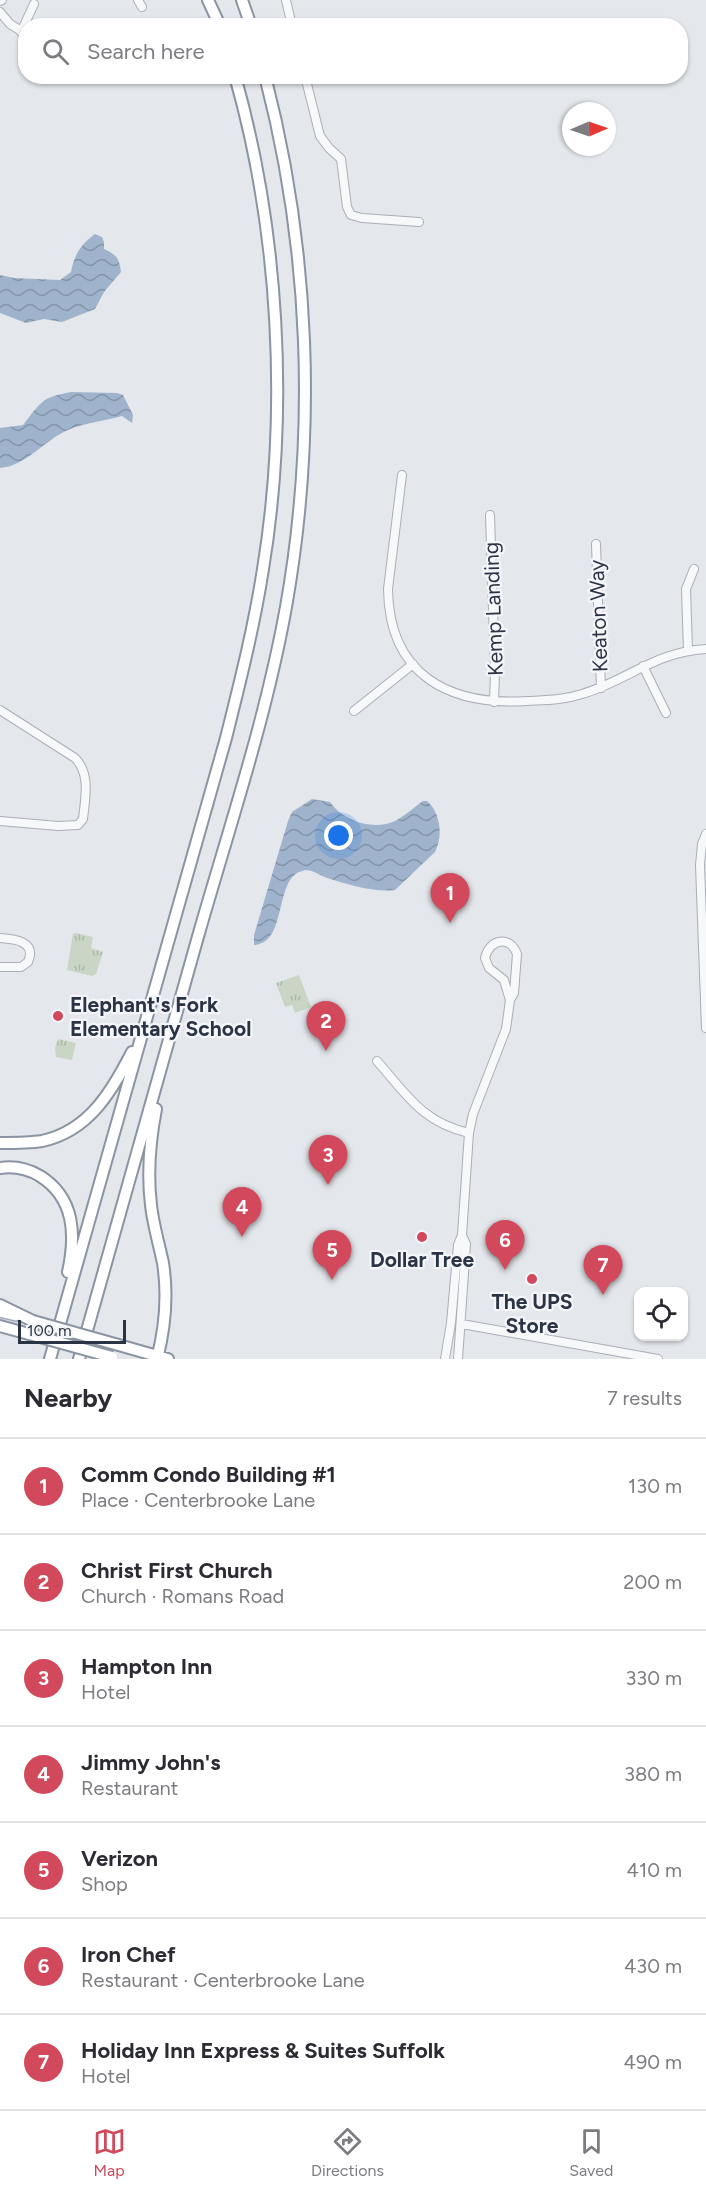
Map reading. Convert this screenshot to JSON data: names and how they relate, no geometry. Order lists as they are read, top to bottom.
{
  "streets": {
    "street": ["Kemp Landing", "Keaton Way"]
  },
  "places": ["Elephant's Fork Elementary School", "Dollar Tree", "The UPS Store"],
  "scale_bar": "100 m",
  "north": "right",
  "page": {
    "search": "Search here",
    "pins": [
      "1",
      "2",
      "3",
      "4",
      "6",
      "5",
      "7"
    ],
    "scale": "100 m",
    "heading": ["Nearby", "7 results"],
    "list": [
      {
        "mark": "1",
        "name": "Comm Condo Building #1",
        "note": "Place · Centerbrooke Lane",
        "value": "130 m"
      },
      {
        "mark": "2",
        "name": "Christ First Church",
        "note": "Church · Romans Road",
        "value": "200 m"
      },
      {
        "mark": "3",
        "name": "Hampton Inn",
        "note": "Hotel",
        "value": "330 m"
      },
      {
        "mark": "4",
        "name": "Jimmy John's",
        "note": "Restaurant",
        "value": "380 m"
      },
      {
        "mark": "5",
        "name": "Verizon",
        "note": "Shop",
        "value": "410 m"
      },
      {
        "mark": "6",
        "name": "Iron Chef",
        "note": "Restaurant · Centerbrooke Lane",
        "value": "430 m"
      },
      {
        "mark": "7",
        "name": "Holiday Inn Express & Suites Suffolk",
        "note": "Hotel",
        "value": "490 m"
      }
    ],
    "nav": ["Map", "Directions", "Saved"]
  }
}
